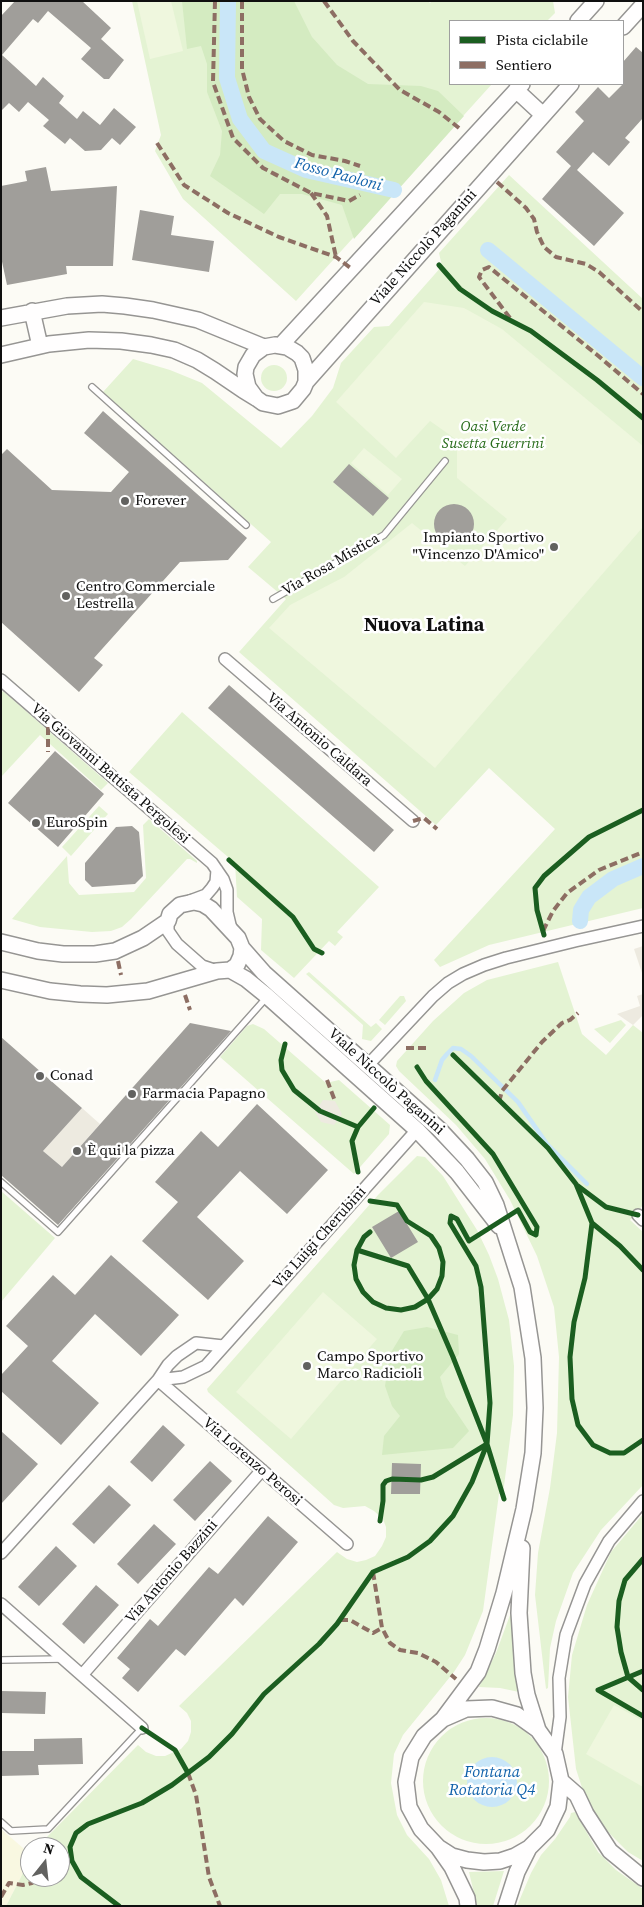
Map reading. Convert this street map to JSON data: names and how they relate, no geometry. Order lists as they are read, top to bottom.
{
  "streets": {
    "street": [
      "Viale Niccolò Paganini",
      "Via Antonio Caldara",
      "Via Giovanni Battista Pergolesi",
      "Via Luigi Cherubini",
      "Via Lorenzo Perosi",
      "Via Antonio Bazzini"
    ],
    "lane": ["Via Rosa Mistica"]
  },
  "crossings": [
    ["Viale Niccolò Paganini", "Via Giovanni Battista Pergolesi"],
    ["Viale Niccolò Paganini", "Via Luigi Cherubini"],
    ["Via Luigi Cherubini", "Via Lorenzo Perosi"],
    ["Via Lorenzo Perosi", "Via Antonio Bazzini"]
  ],
  "districts": ["Nuova Latina"],
  "water": ["Fosso Paoloni", "Fontana Rotatoria Q4"],
  "parks": ["Oasi Verde Susetta Guerrini"],
  "places": [
    "Forever",
    "Impianto Sportivo \"Vincenzo D'Amico\"",
    "Centro Commerciale Lestrella",
    "EuroSpin",
    "Conad",
    "Farmacia Papagno",
    "È qui la pizza",
    "Campo Sportivo Marco Radicioli"
  ],
  "legend": ["Pista ciclabile", "Sentiero"],
  "north": "top"
}
